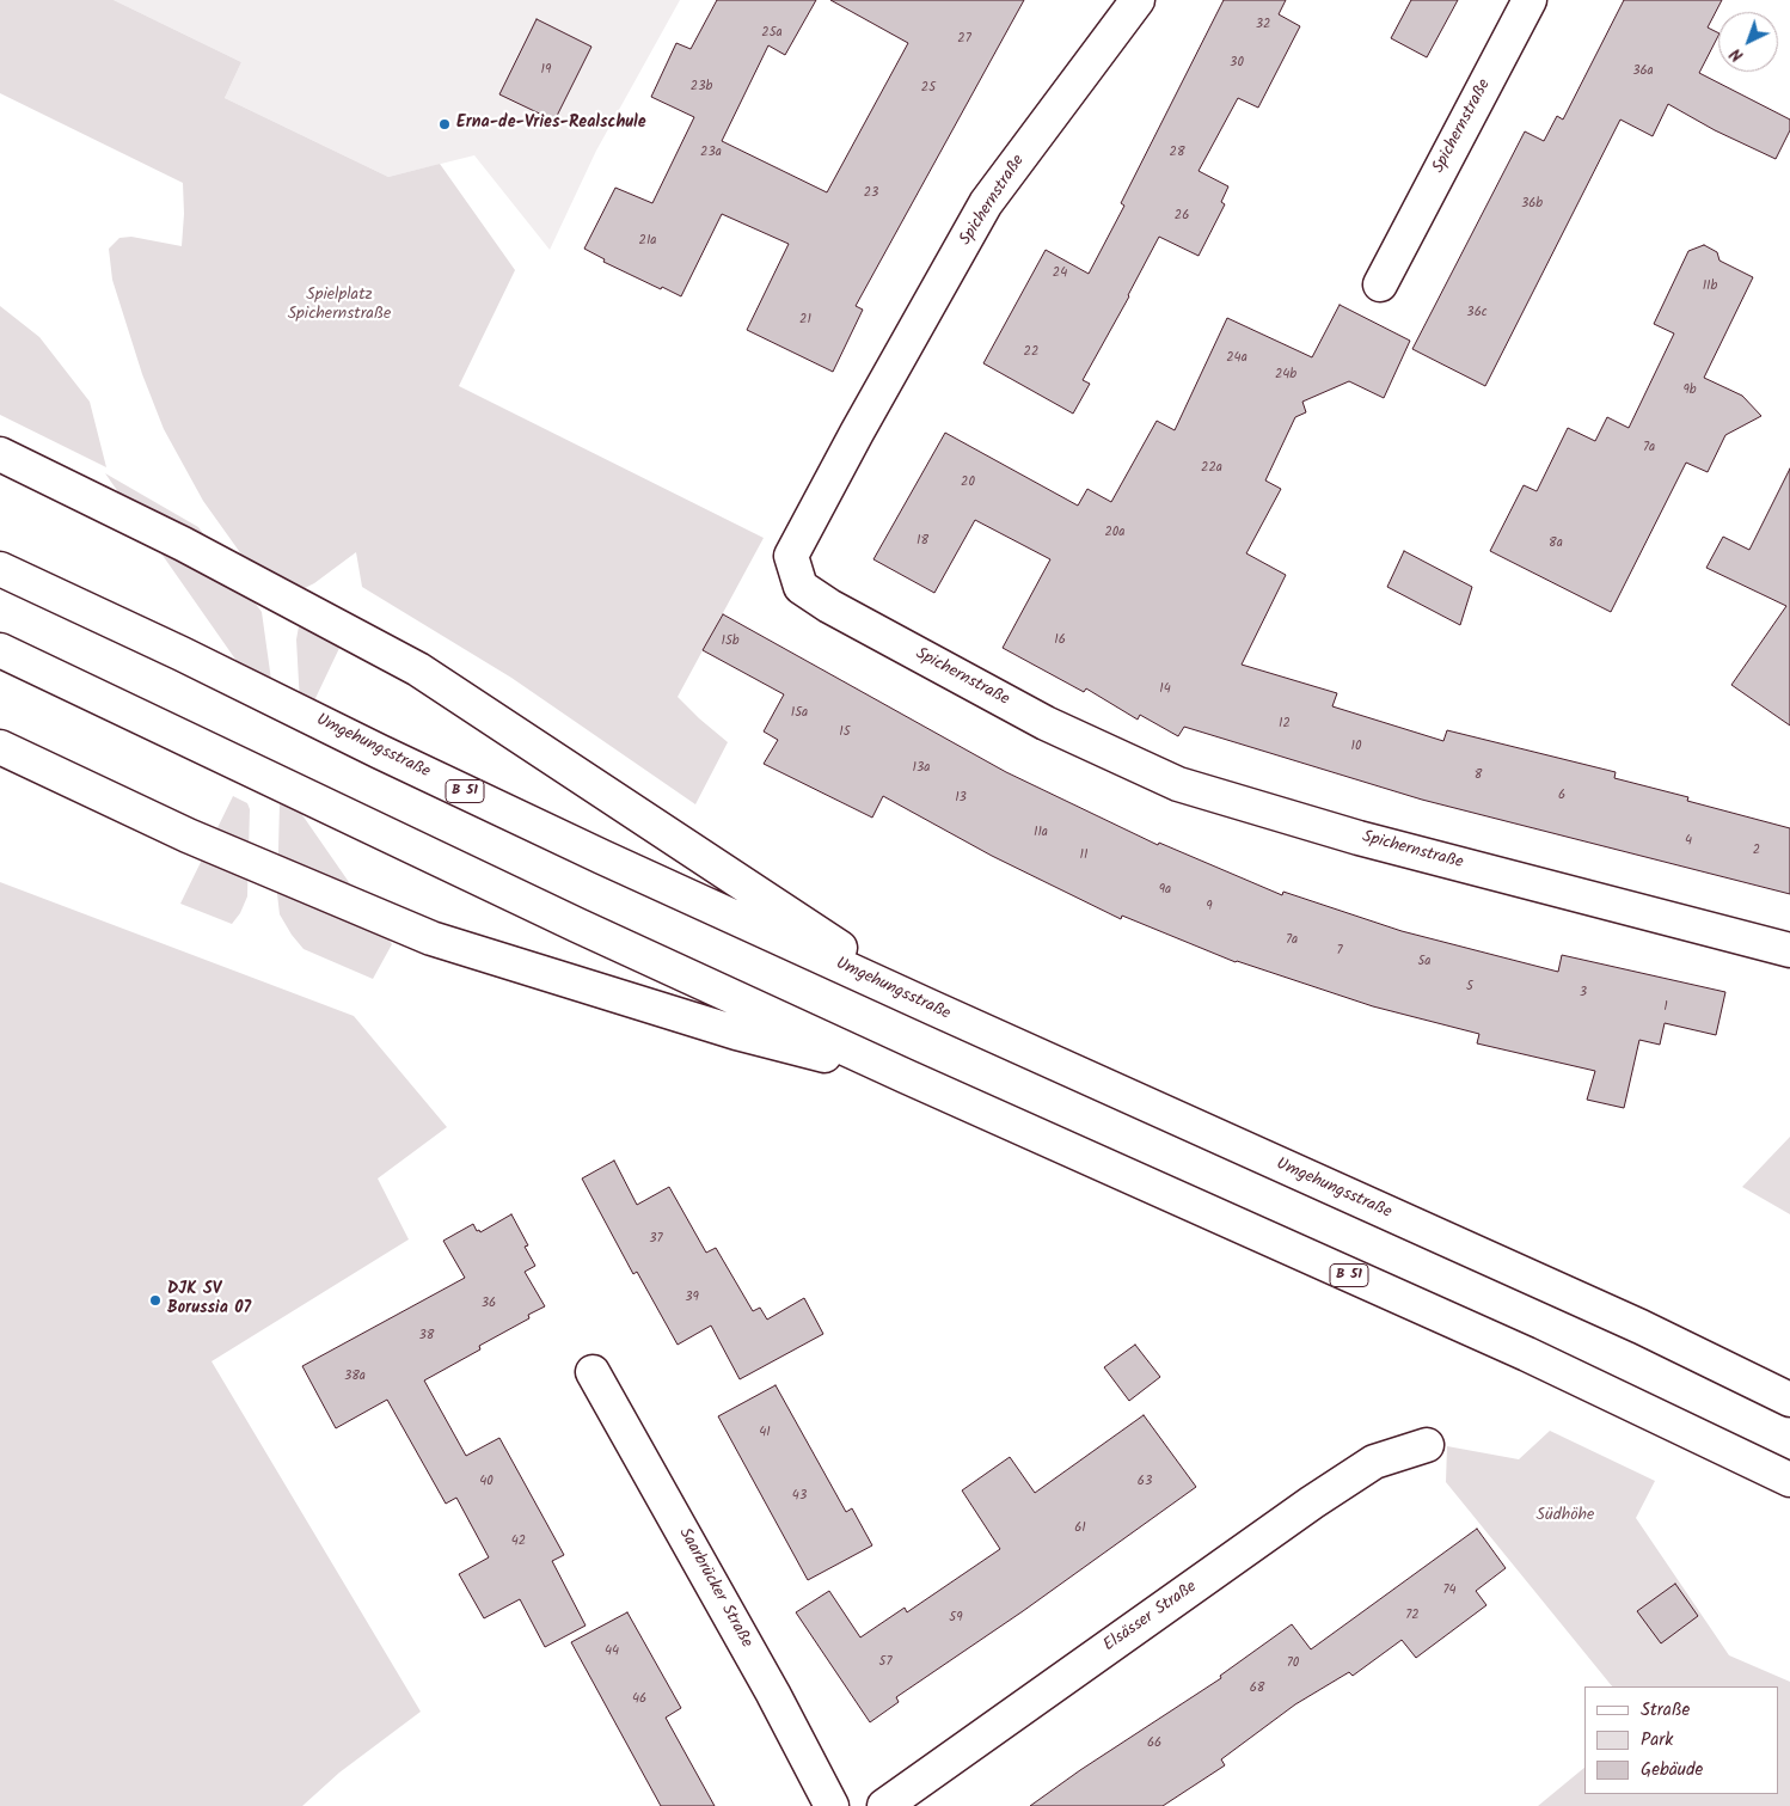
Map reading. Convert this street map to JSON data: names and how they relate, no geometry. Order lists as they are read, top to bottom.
{
  "streets": {
    "main road": [
      "Spichernstraße",
      "Umgehungsstraße",
      "B 51",
      "Saarbrücker Straße",
      "Elsässer Straße"
    ]
  },
  "parks": ["Spielplatz Spichernstraße", "Südhöhe"],
  "places": ["Erna-de-Vries-Realschule", "DJK SV Borussia 07"],
  "house_numbers": [
    "32",
    "25a",
    "27",
    "30",
    "19",
    "36a",
    "23b",
    "25",
    "23a",
    "28",
    "23",
    "36b",
    "26",
    "21a",
    "24",
    "11b",
    "36c",
    "21",
    "22",
    "24a",
    "24b",
    "9b",
    "7a",
    "22a",
    "20",
    "20a",
    "18",
    "8a",
    "16",
    "15b",
    "14",
    "15a",
    "12",
    "15",
    "10",
    "13a",
    "8",
    "6",
    "13",
    "11a",
    "4",
    "2",
    "11",
    "9a",
    "9",
    "7a",
    "7",
    "5a",
    "5",
    "3",
    "1",
    "37",
    "39",
    "36",
    "38",
    "38a",
    "41",
    "40",
    "63",
    "43",
    "61",
    "42",
    "74",
    "72",
    "59",
    "44",
    "57",
    "70",
    "68",
    "46",
    "66"
  ],
  "legend": ["Straße", "Park", "Gebäude"],
  "north": "bottom left"
}
